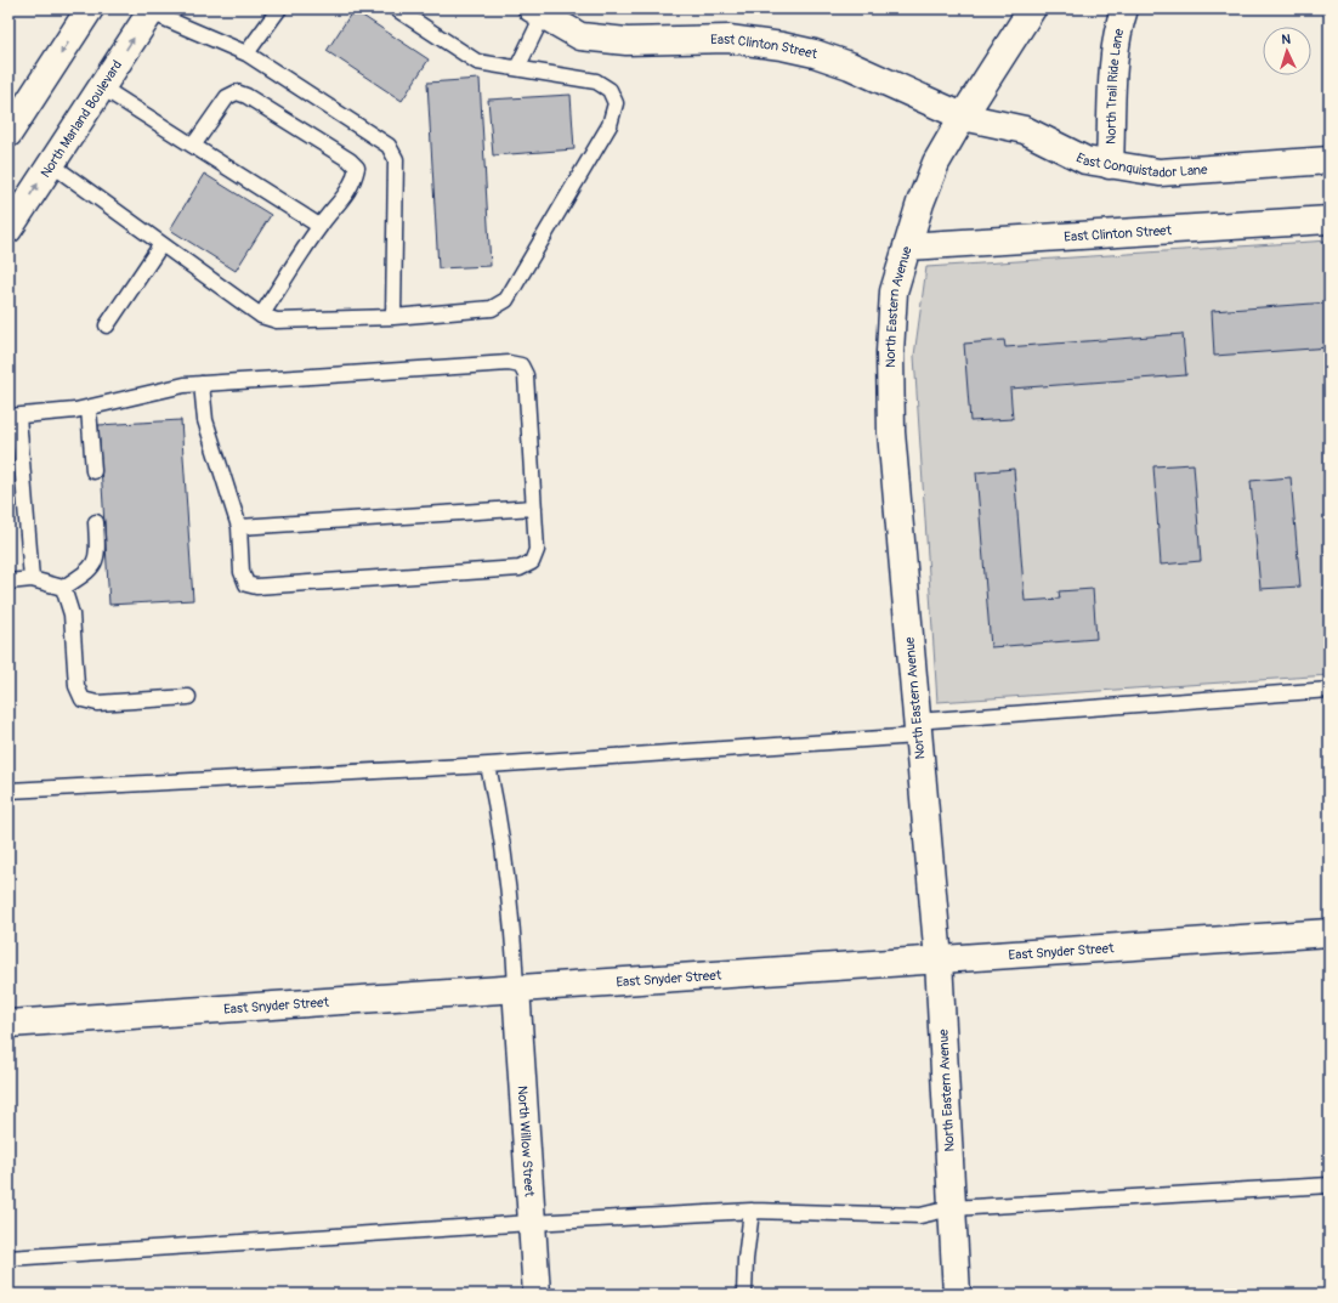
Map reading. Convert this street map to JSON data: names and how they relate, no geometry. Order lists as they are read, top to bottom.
{
  "streets": {
    "main road": [
      "East Clinton Street",
      "North Trail Ride Lane",
      "North Marland Boulevard",
      "East Conquistador Lane",
      "North Eastern Avenue",
      "East Snyder Street",
      "North Willow Street"
    ]
  },
  "crossings": [
    ["East Clinton Street", "East Conquistador Lane"],
    ["East Clinton Street", "North Eastern Avenue"],
    ["North Trail Ride Lane", "East Conquistador Lane"],
    ["East Conquistador Lane", "North Eastern Avenue"],
    ["North Eastern Avenue", "East Snyder Street"],
    ["East Snyder Street", "North Willow Street"]
  ],
  "north": "top"
}
